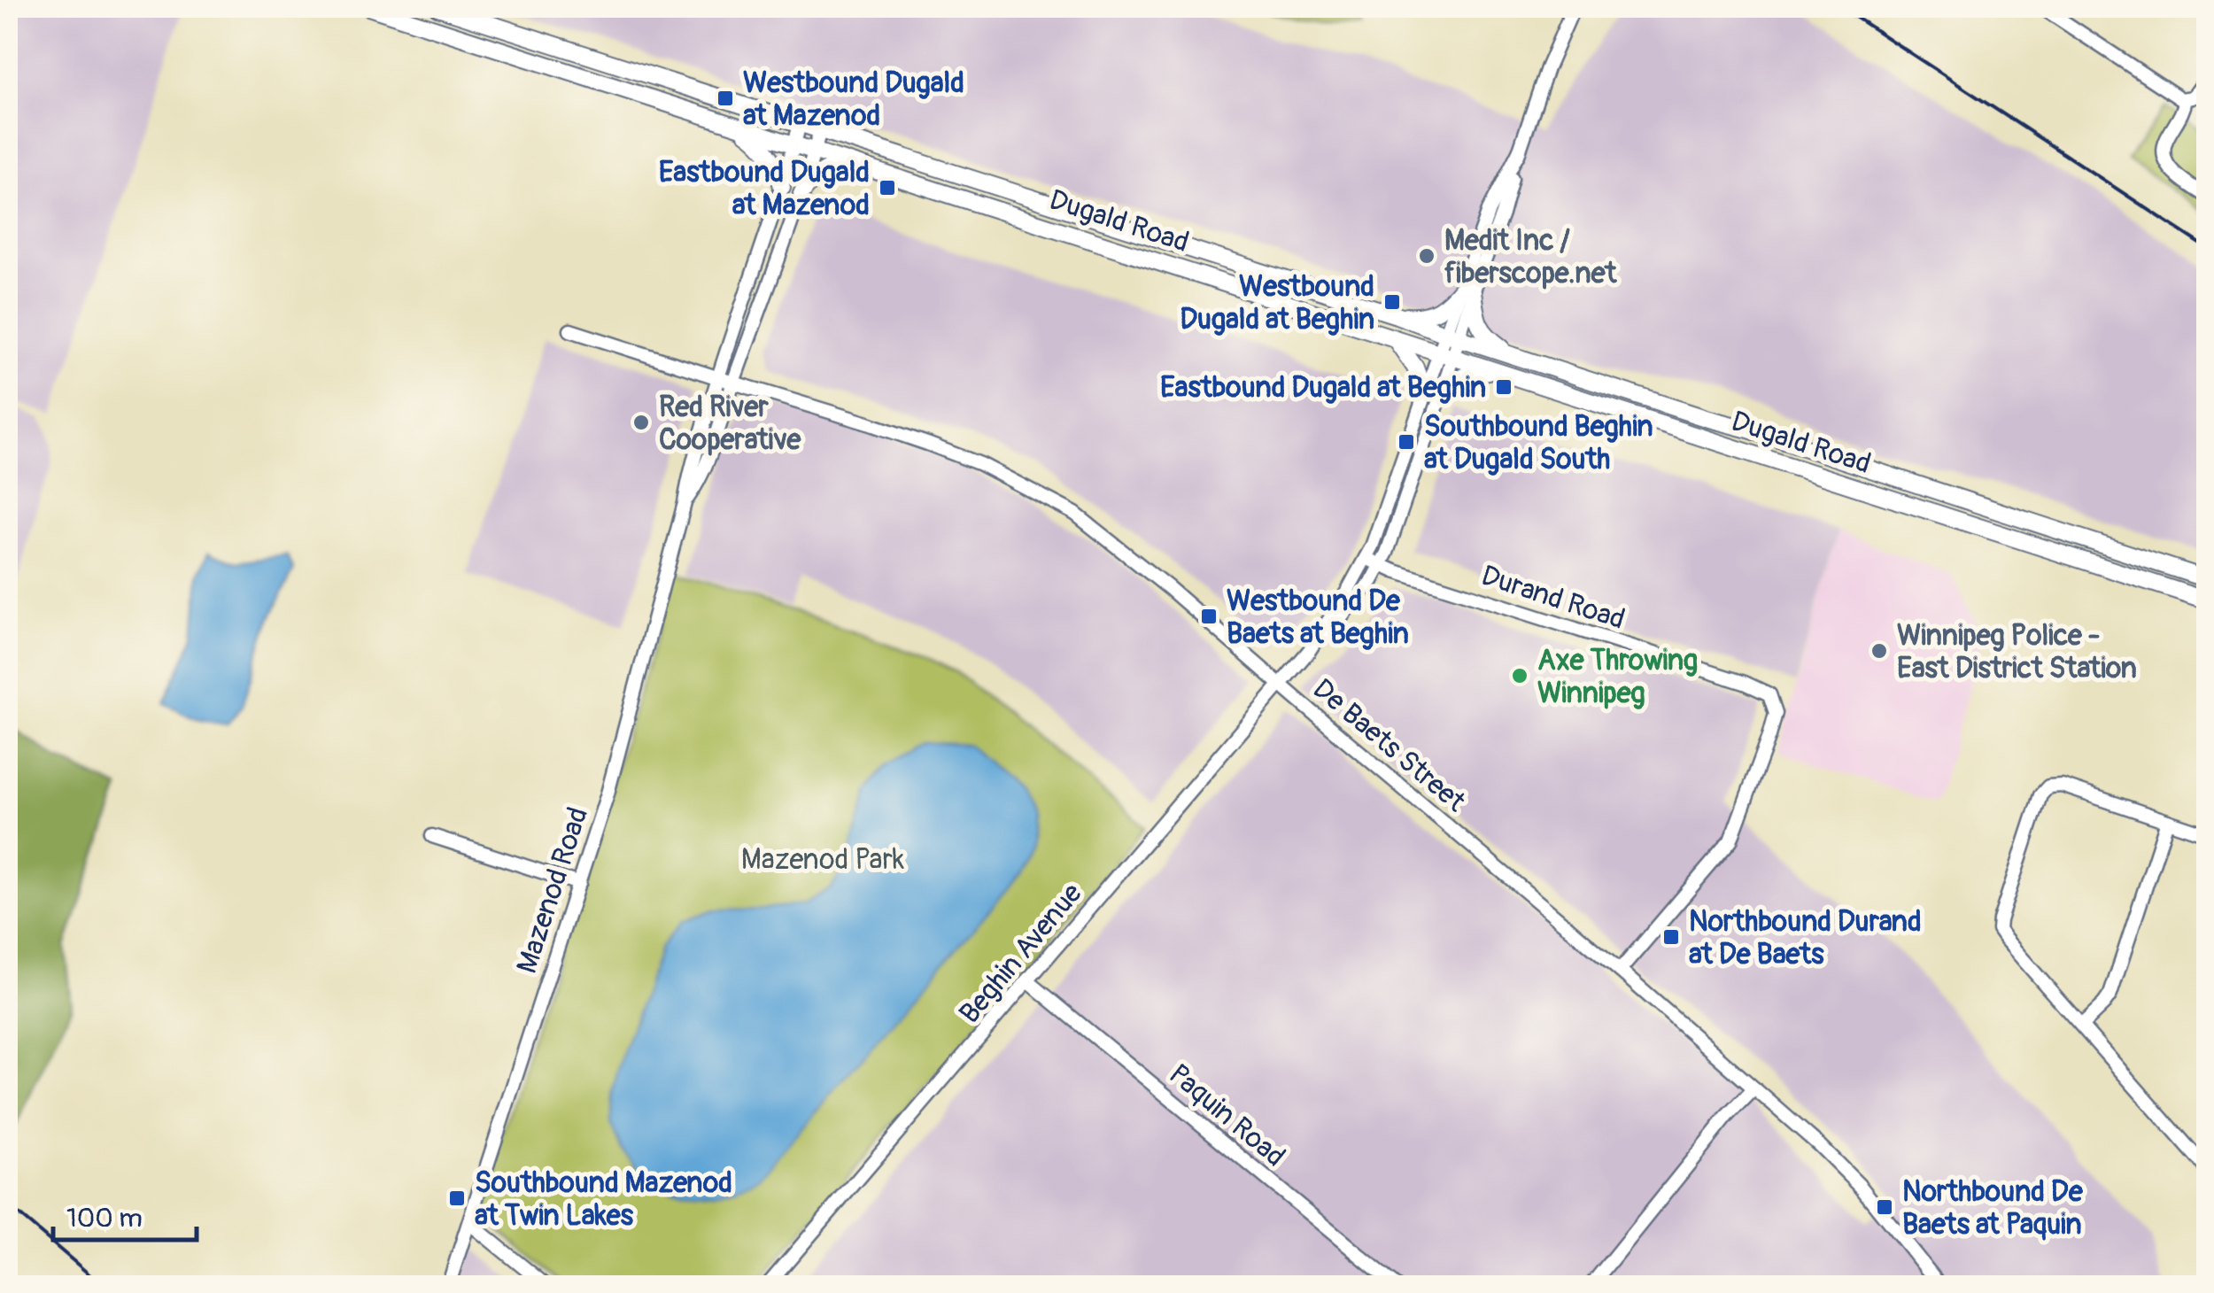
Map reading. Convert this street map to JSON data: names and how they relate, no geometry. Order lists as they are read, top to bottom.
{
  "streets": {
    "main road": ["Dugald Road"],
    "street": [
      "Durand Road",
      "De Baets Street",
      "Mazenod Road",
      "Beghin Avenue",
      "Paquin Road"
    ]
  },
  "crossings": [
    ["Dugald Road", "Mazenod Road"],
    ["Dugald Road", "Beghin Avenue"],
    ["Durand Road", "De Baets Street"],
    ["Durand Road", "Beghin Avenue"],
    ["De Baets Street", "Mazenod Road"],
    ["De Baets Street", "Beghin Avenue"],
    ["Beghin Avenue", "Paquin Road"]
  ],
  "parks": ["Mazenod Park"],
  "places": {
    "transit": [
      "Westbound Dugald at Mazenod",
      "Eastbound Dugald at Mazenod",
      "Westbound Dugald at Beghin",
      "Eastbound Dugald at Beghin",
      "Southbound Beghin at Dugald South",
      "Westbound De Baets at Beghin",
      "Northbound Durand at De Baets",
      "Southbound Mazenod at Twin Lakes",
      "Northbound De Baets at Paquin"
    ],
    "other": [
      "Medit Inc / fiberscope.net",
      "Red River Cooperative",
      "Winnipeg Police - East District Station",
      "Axe Throwing Winnipeg"
    ]
  },
  "scale_bar": "100 m"
}
